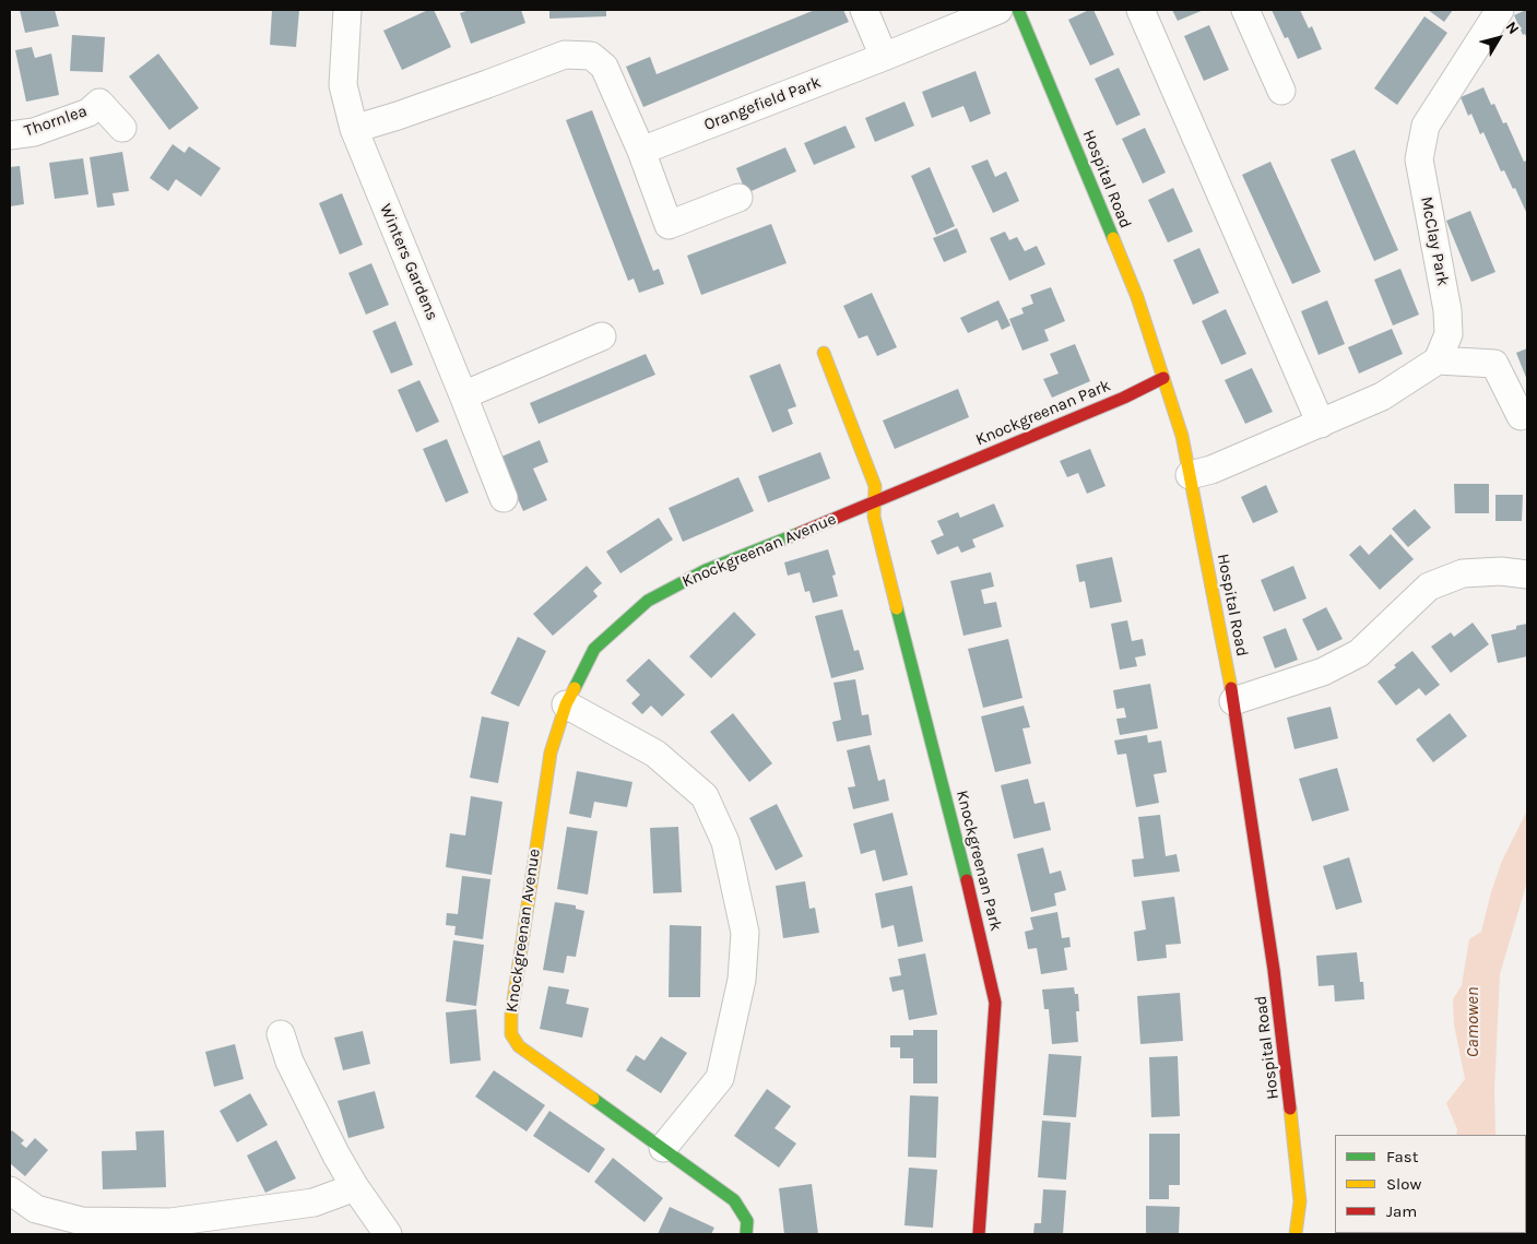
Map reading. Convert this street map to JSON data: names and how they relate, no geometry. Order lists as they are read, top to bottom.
{
  "streets": {
    "street": [
      "Orangefield Park",
      "Thornlea",
      "Hospital Road",
      "McClay Park",
      "Winters Gardens",
      "Knockgreenan Park",
      "Knockgreenan Avenue"
    ]
  },
  "crossings": [
    ["Hospital Road", "Knockgreenan Park"],
    ["Knockgreenan Park", "Knockgreenan Avenue"]
  ],
  "water": ["Camowen"],
  "legend": ["Fast", "Slow", "Jam"],
  "north": "top right"
}
